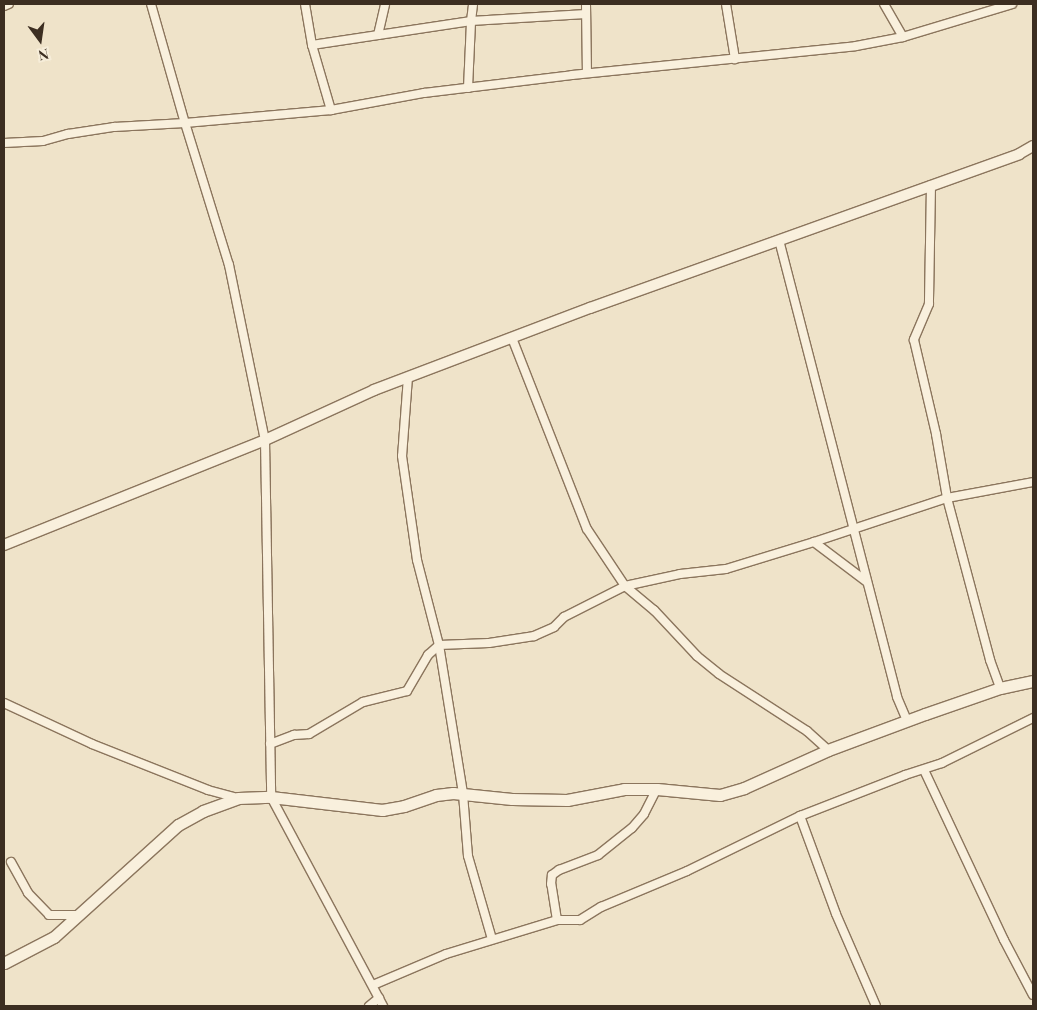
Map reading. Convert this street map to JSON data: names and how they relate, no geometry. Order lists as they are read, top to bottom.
{
  "north": "bottom"
}
